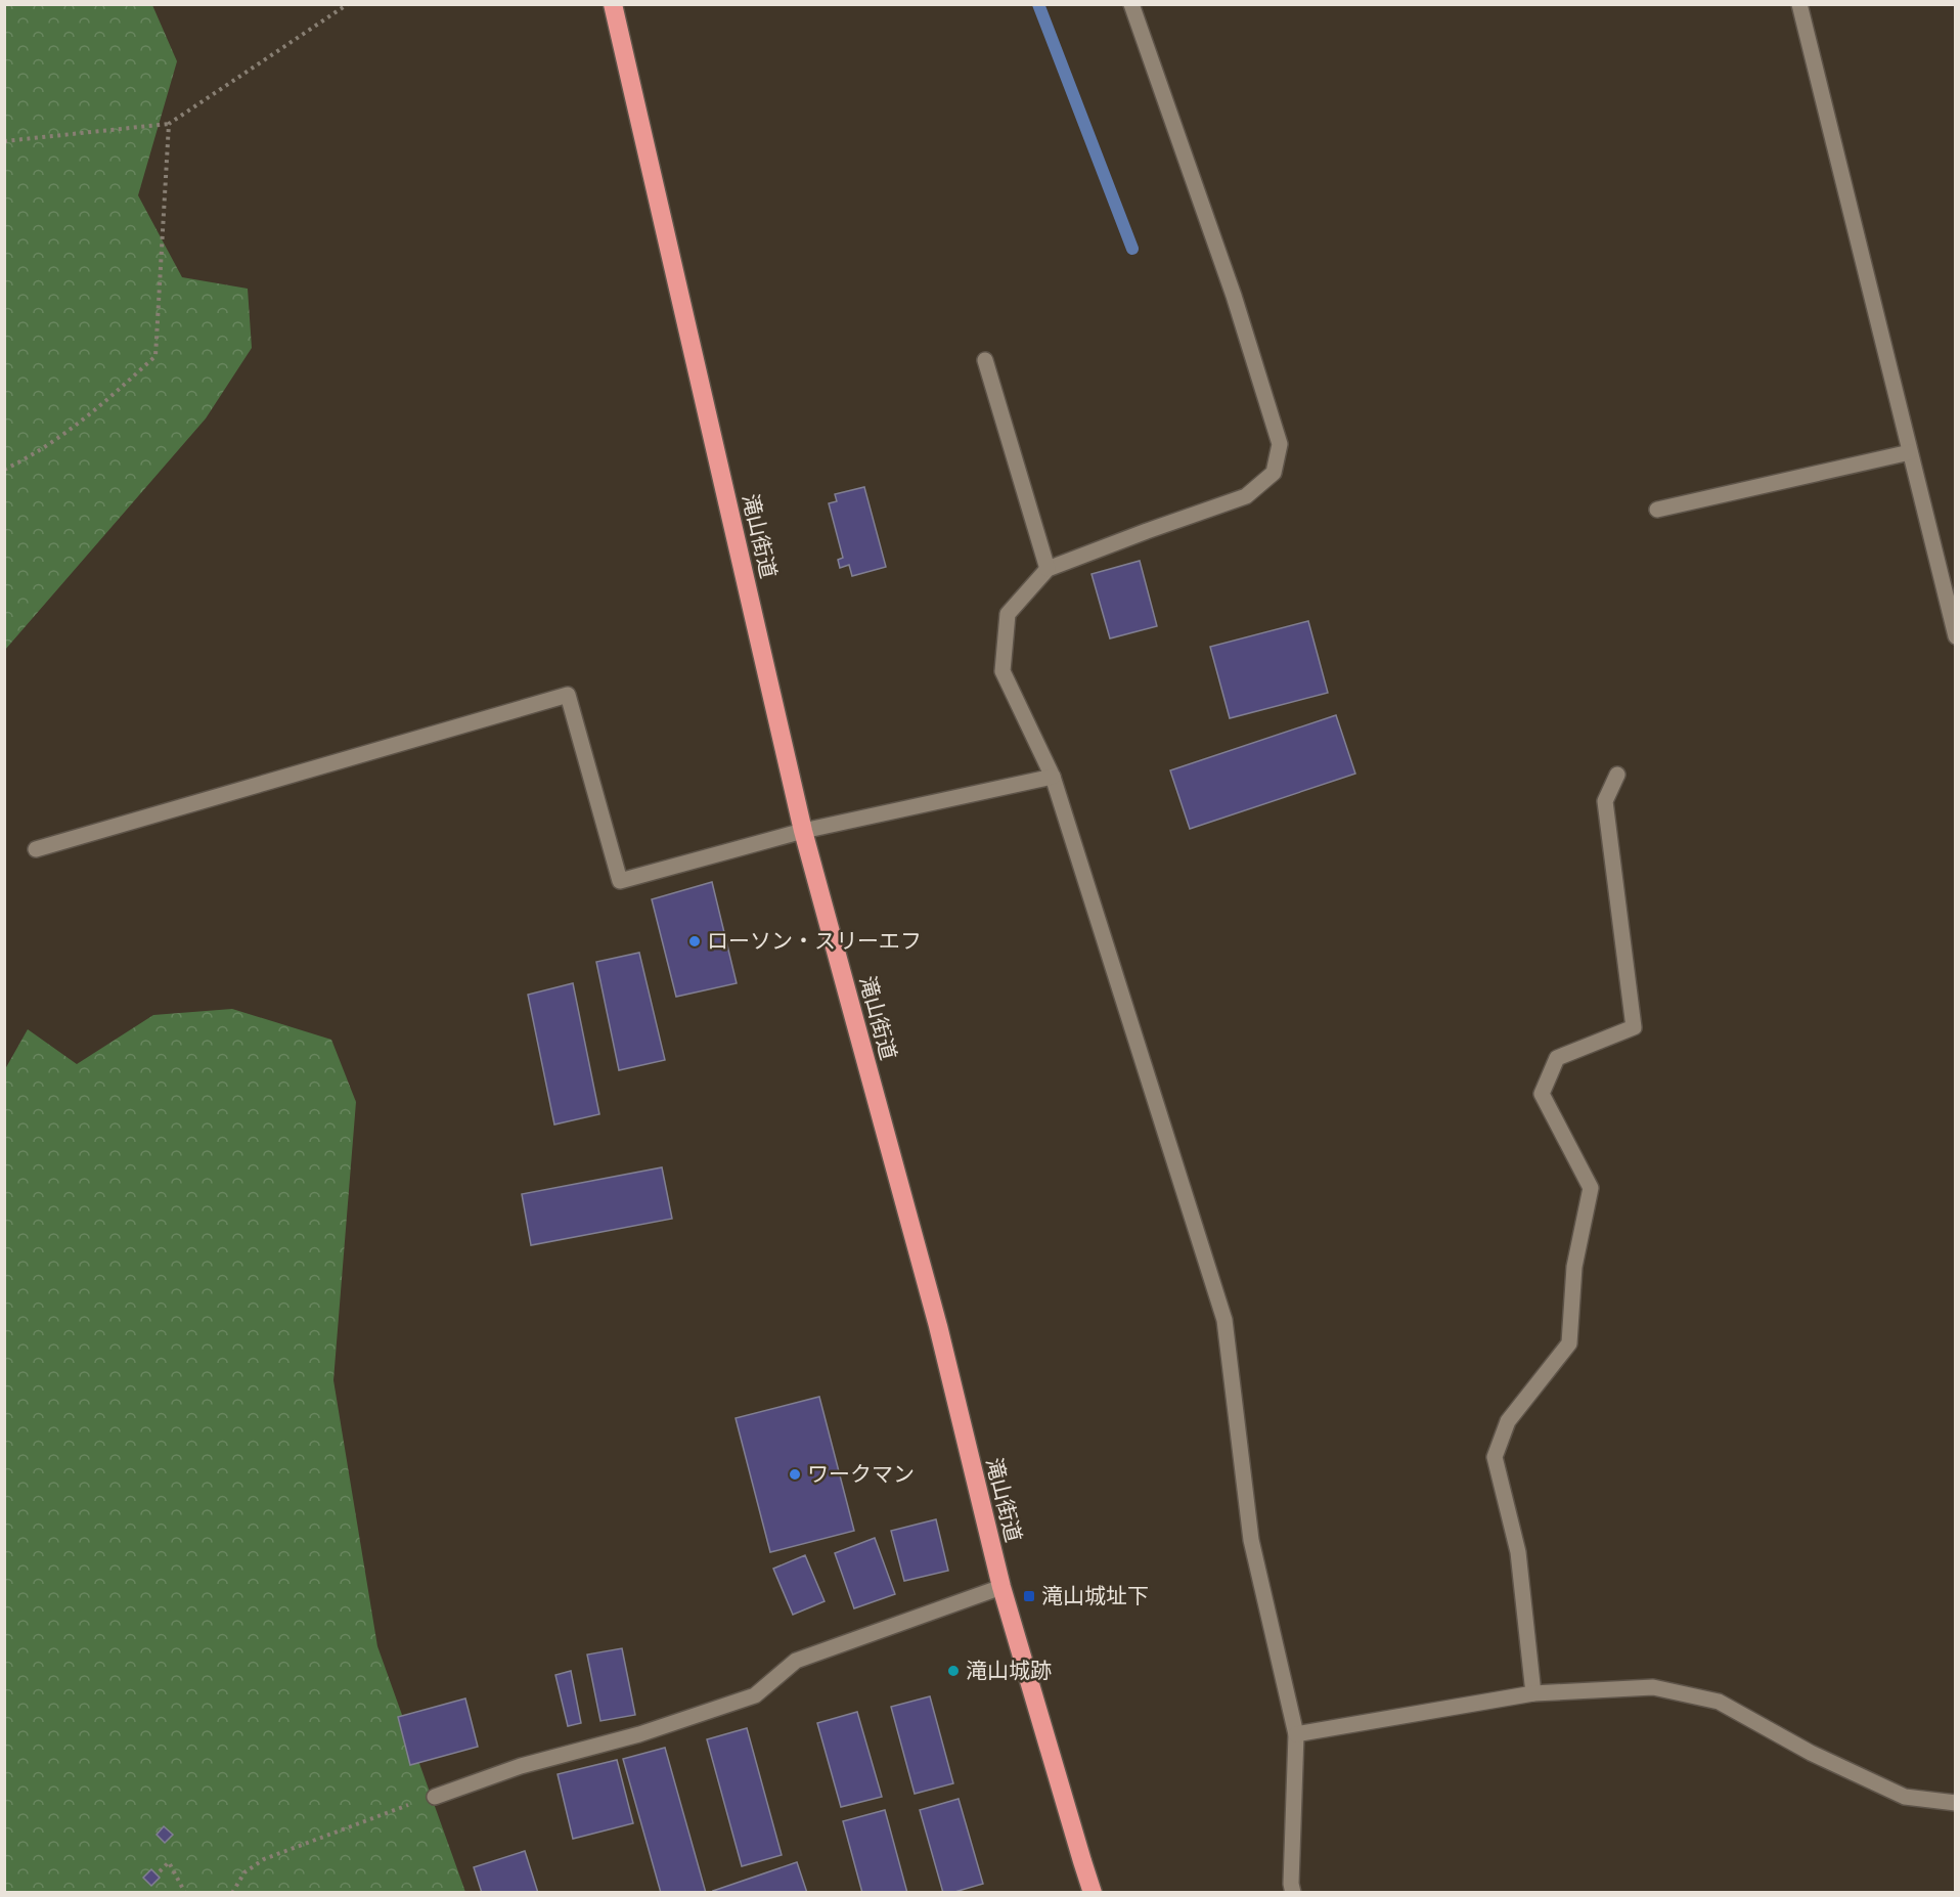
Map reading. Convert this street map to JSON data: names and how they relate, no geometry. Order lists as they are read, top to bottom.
{
  "streets": {
    "highway": ["滝山街道"]
  },
  "places": {
    "other": ["ローソン・スリーエフ", "ワークマン", "滝山城跡"],
    "transit": ["滝山城址下"]
  }
}
